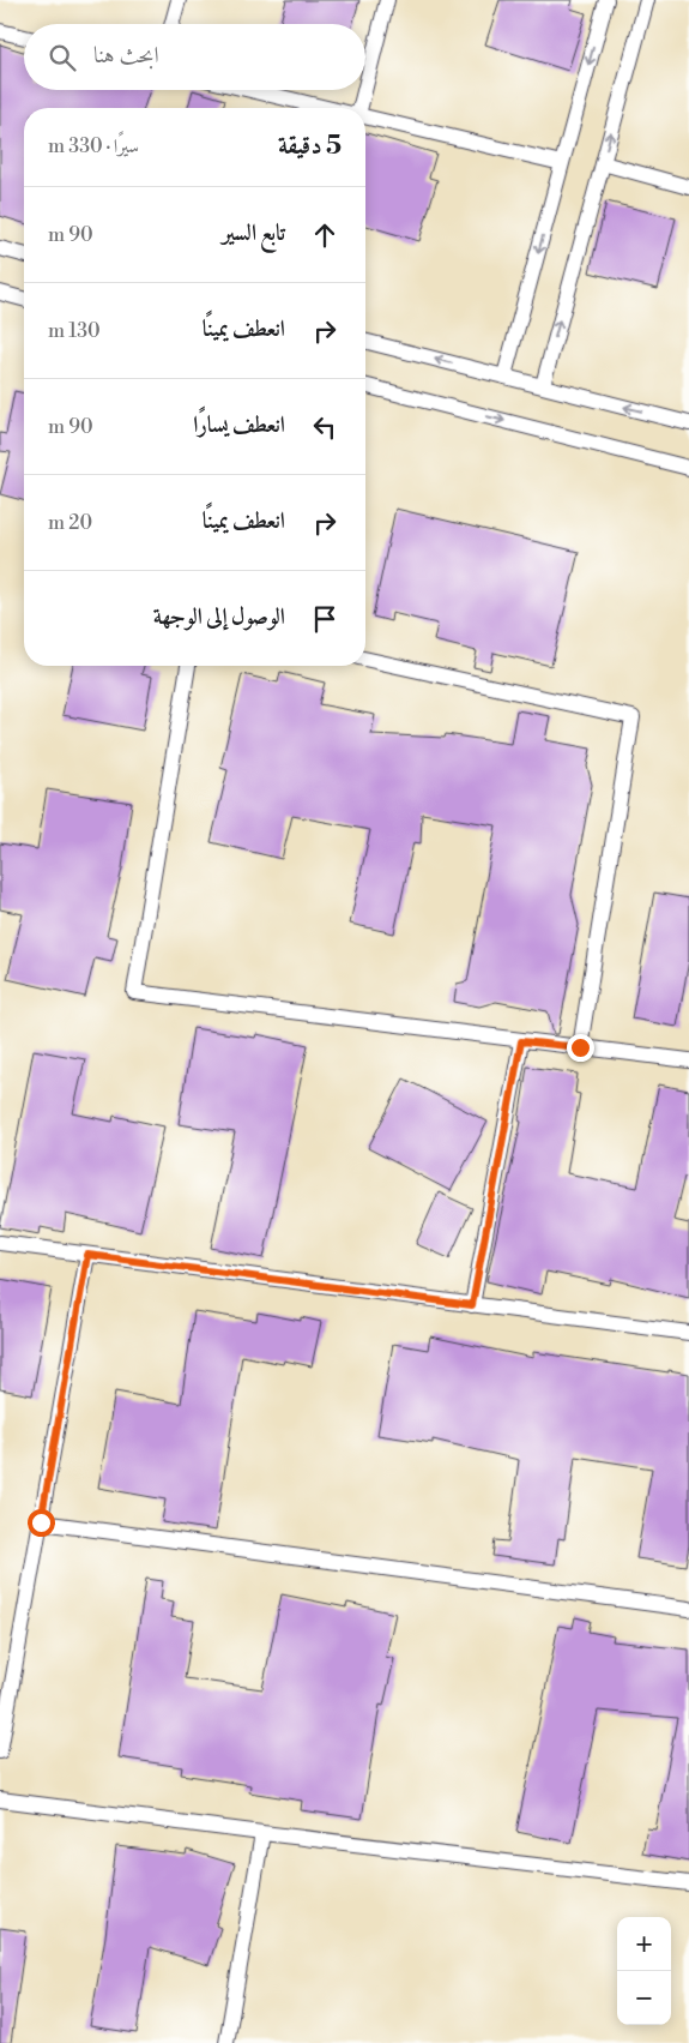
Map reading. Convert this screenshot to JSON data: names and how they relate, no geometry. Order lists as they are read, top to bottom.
{
  "page": {
    "search": "ابحث هنا",
    "heading": ["5 دقيقة", "سيرًا · 330 m"],
    "list": [
      ["تابع السير", "90 m"],
      ["انعطف يمينًا", "130 m"],
      ["انعطف يسارًا", "90 m"],
      ["انعطف يمينًا", "20 m"],
      "الوصول إلى الوجهة"
    ],
    "map_buttons": ["+", "−"]
  }
}
